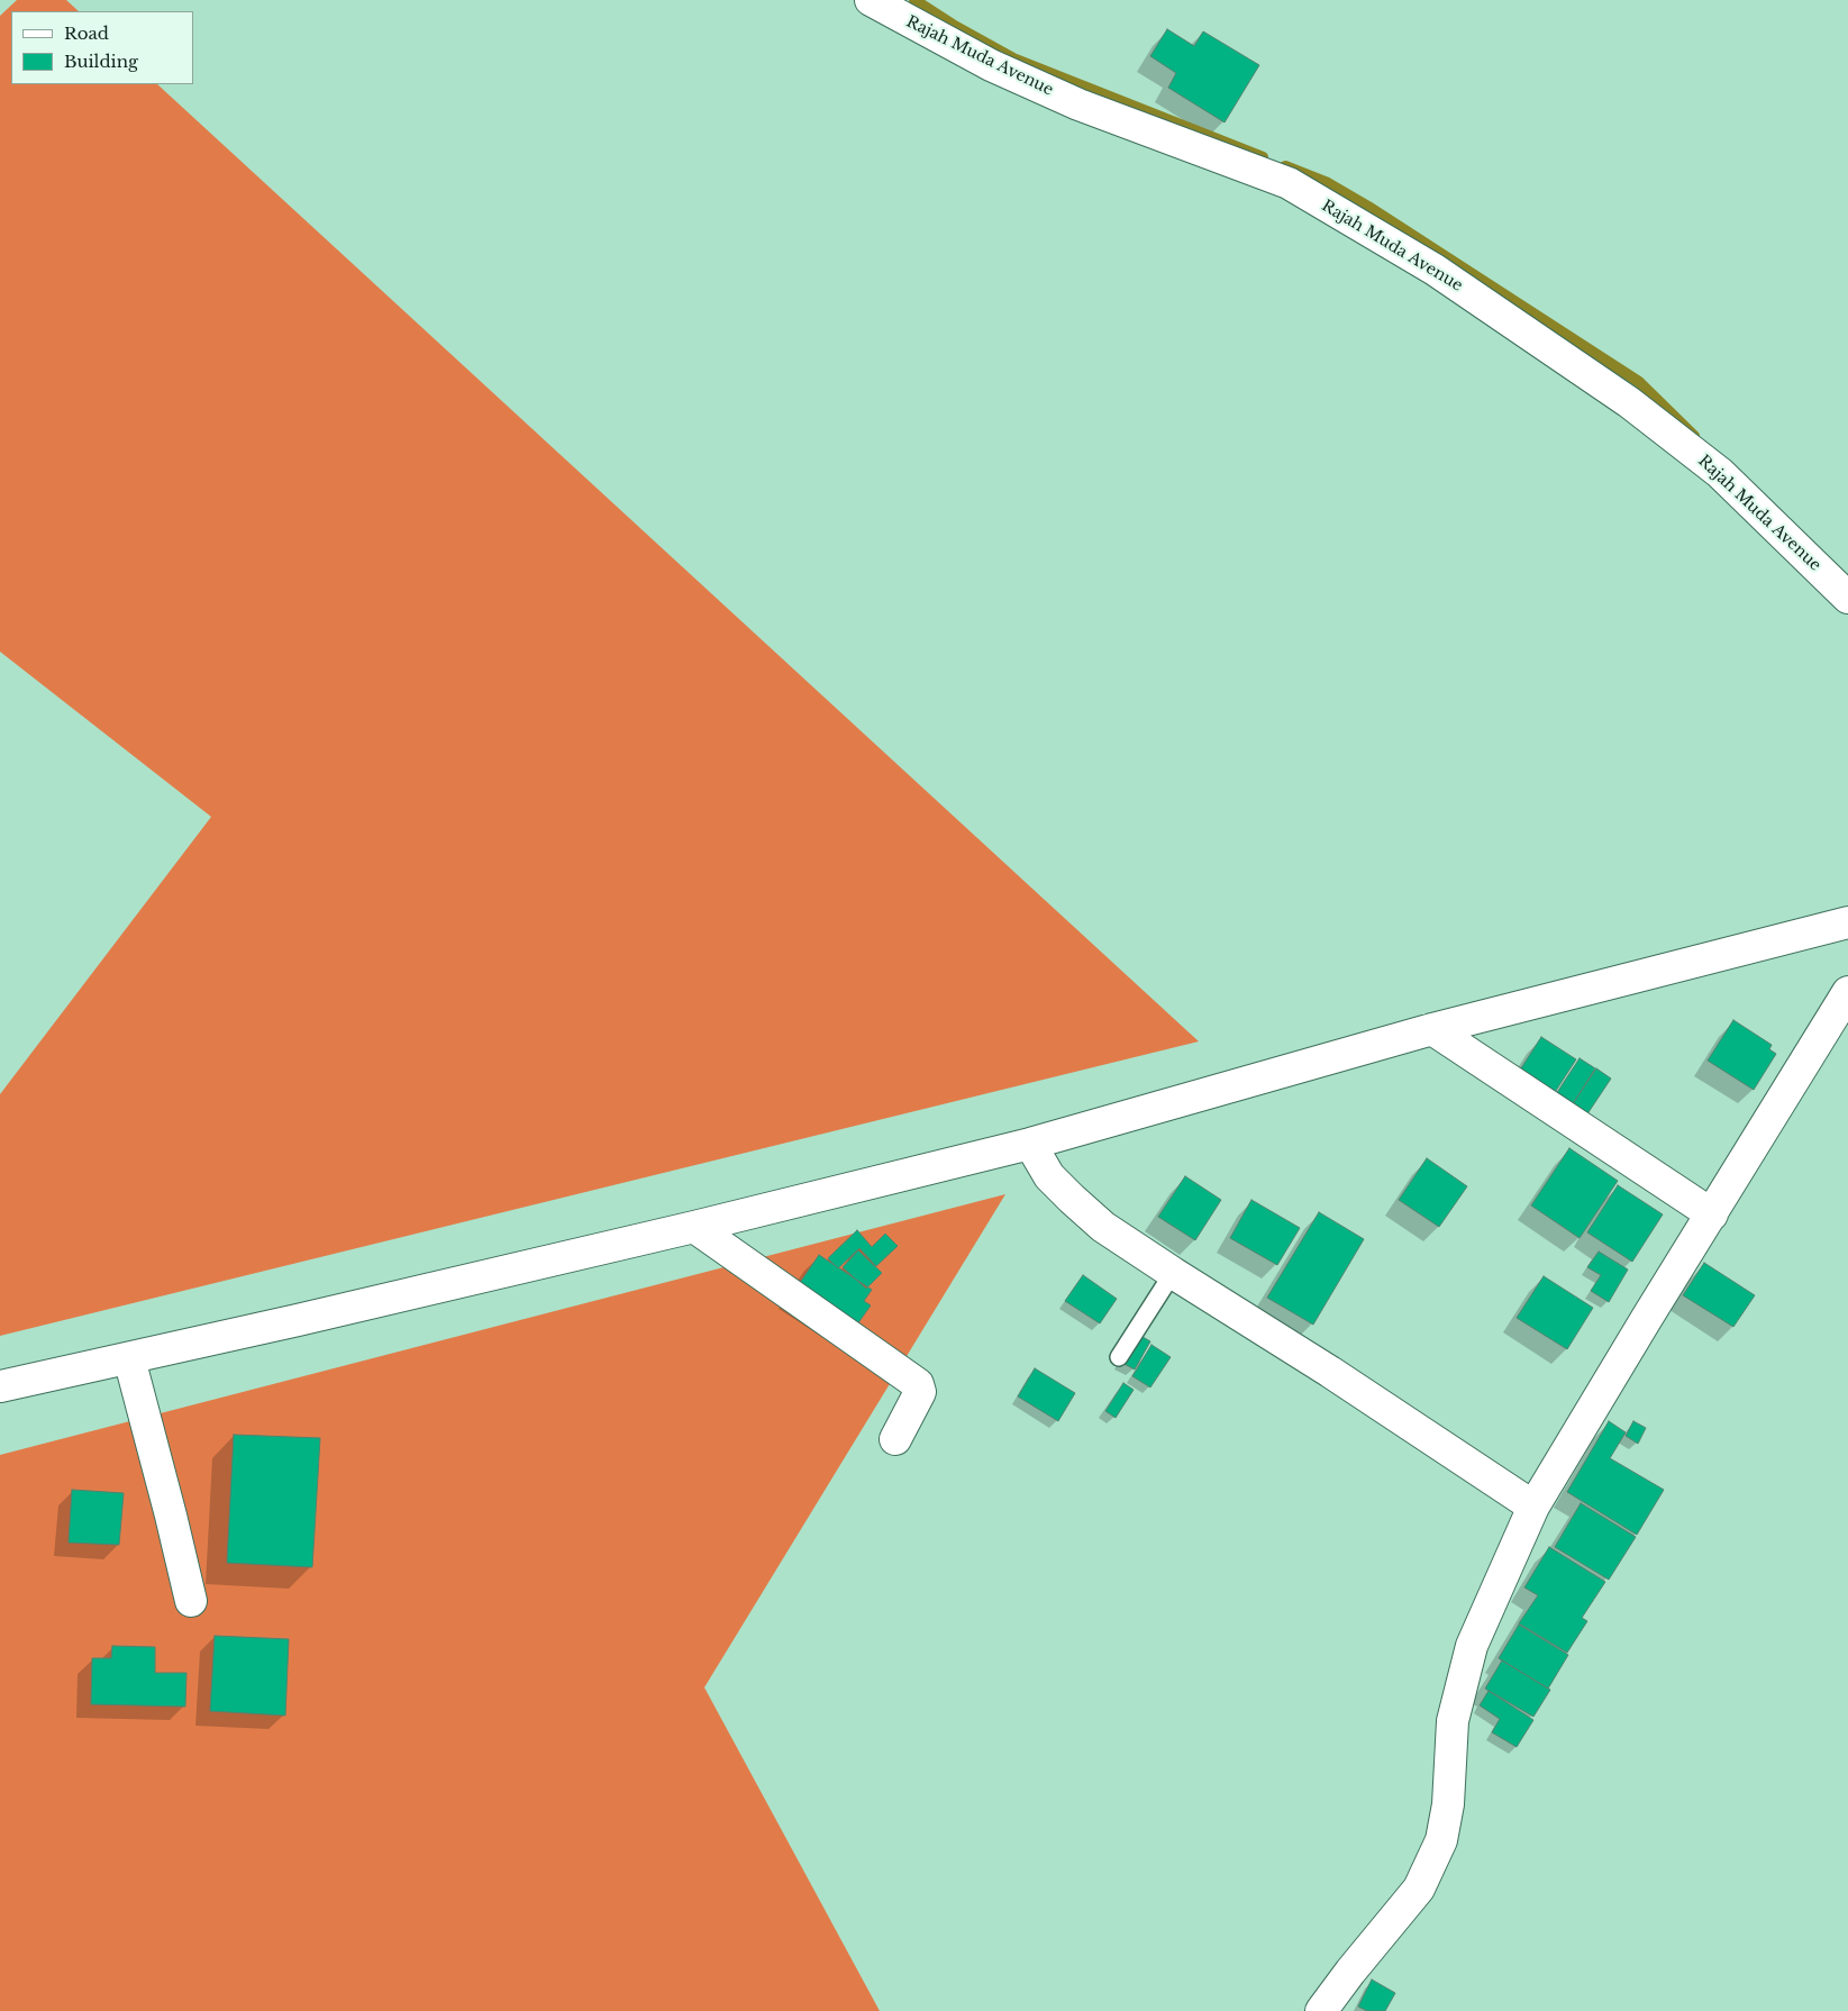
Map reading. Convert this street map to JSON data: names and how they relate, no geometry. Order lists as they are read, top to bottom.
{
  "streets": {
    "street": ["Rajah Muda Avenue"]
  },
  "legend": ["Road", "Building"]
}
